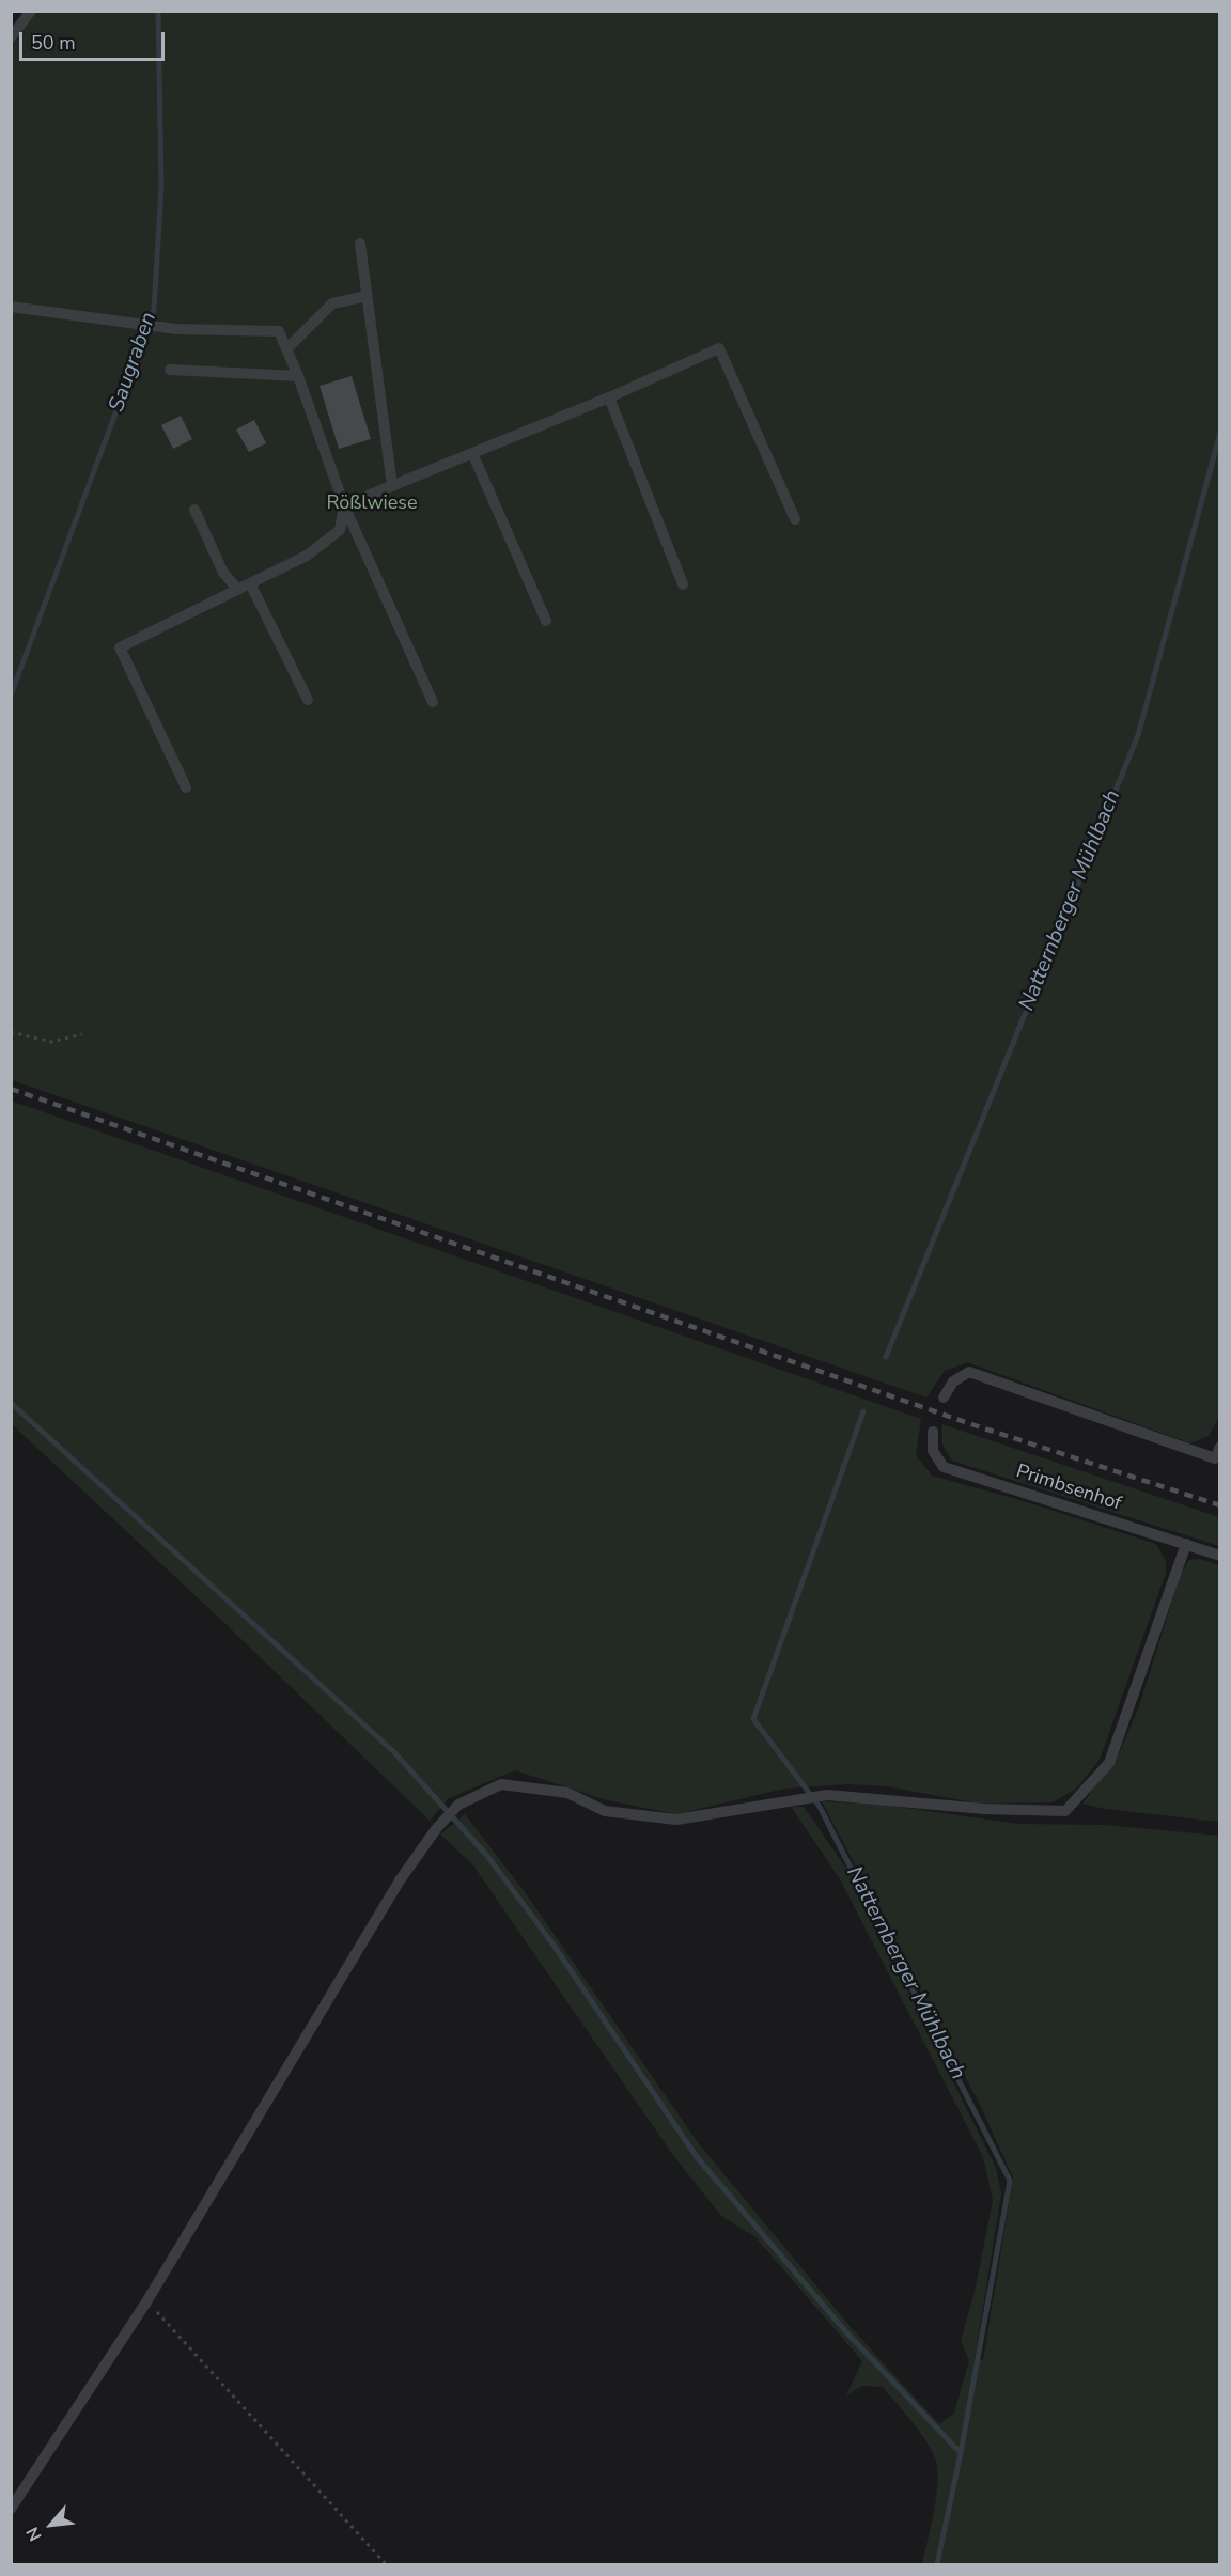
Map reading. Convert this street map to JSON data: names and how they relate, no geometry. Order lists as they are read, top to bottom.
{
  "streets": {
    "lane": ["Primbsenhof"]
  },
  "water": ["Saugraben", "Natternberger Mühlbach"],
  "parks": ["Rößlwiese"],
  "scale_bar": "50 m",
  "north": "bottom left"
}
